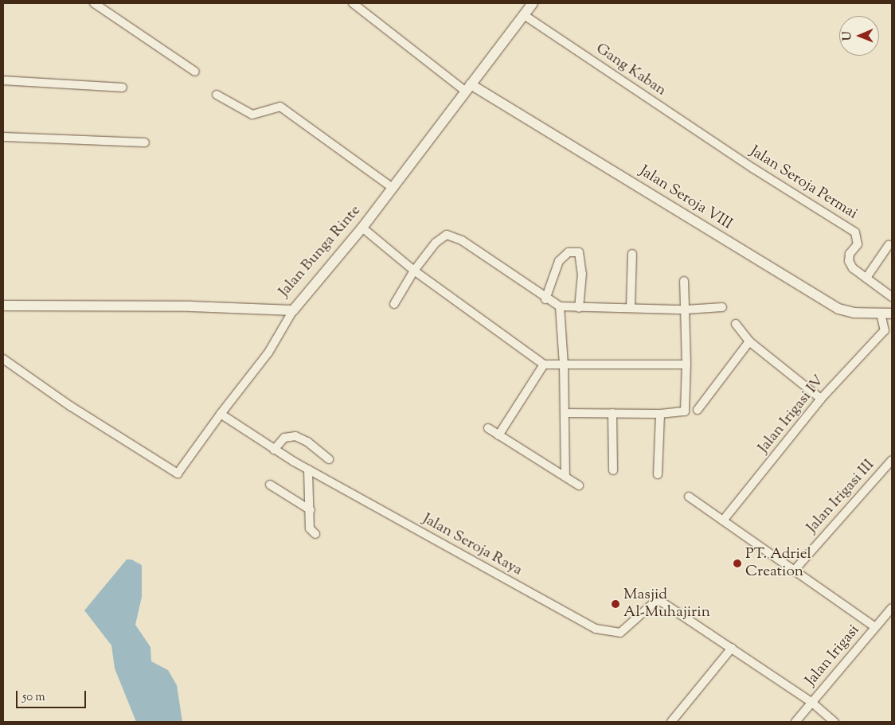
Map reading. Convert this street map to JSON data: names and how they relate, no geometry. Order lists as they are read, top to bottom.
{
  "streets": {
    "street": [
      "Gang Kaban",
      "Jalan Seroja Permai",
      "Jalan Seroja VIII",
      "Jalan Bunga Rinte",
      "Jalan Irigasi IV",
      "Jalan Irigasi III",
      "Jalan Seroja Raya",
      "Jalan Irigasi"
    ]
  },
  "crossings": [
    ["Gang Kaban", "Jalan Seroja Permai"],
    ["Gang Kaban", "Jalan Bunga Rinte"],
    ["Jalan Seroja VIII", "Jalan Bunga Rinte"],
    ["Jalan Seroja Raya", "Jalan Irigasi"]
  ],
  "places": ["PT. Adriel Creation", "Masjid Al-Muhajirin"],
  "scale_bar": "50 m",
  "north": "left"
}
